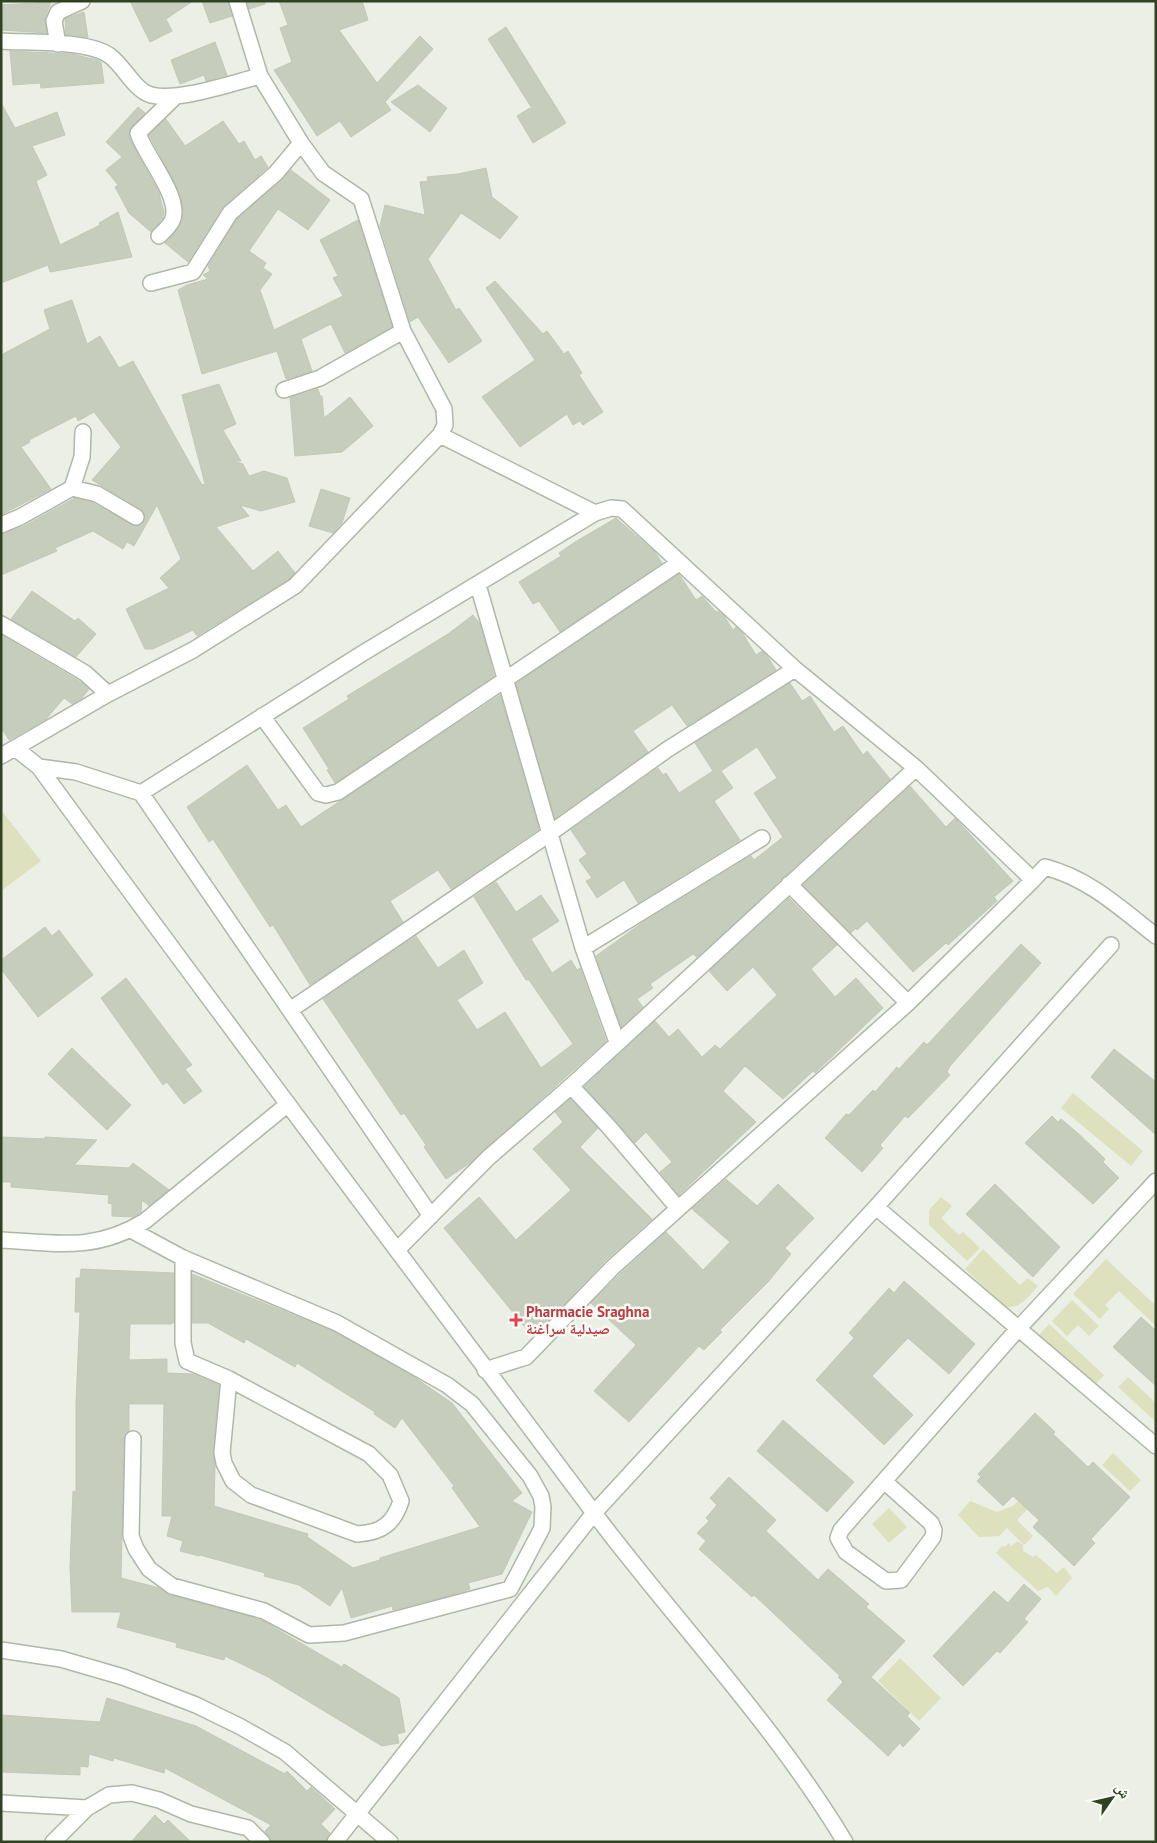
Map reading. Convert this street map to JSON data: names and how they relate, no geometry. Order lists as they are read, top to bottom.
{
  "places": {
    "health": ["Pharmacie Sraghna صيدلية سراغنة"]
  },
  "north": "top right"
}
